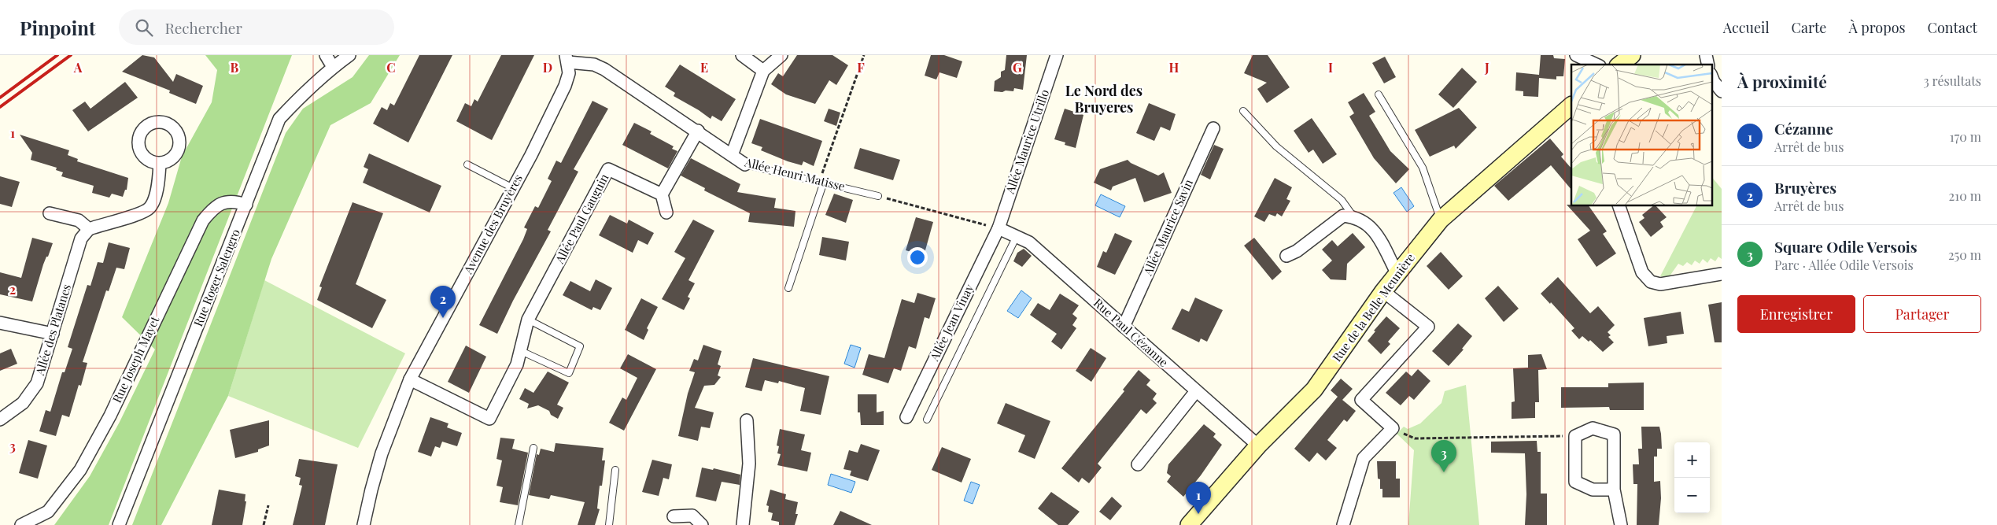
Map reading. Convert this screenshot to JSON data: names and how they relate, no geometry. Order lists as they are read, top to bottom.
{
  "streets": {
    "street": [
      "Allée Maurice Utrillo",
      "Allée Henri Matisse",
      "Allée Paul Gauguin",
      "Avenue des Bruyères",
      "Allée Maurice Savin",
      "Rue Roger Salengro",
      "Rue de la Belle Meunière",
      "Allée Jean Vinay",
      "Allée des Platanes",
      "Rue Paul Cézanne",
      "Rue Joseph Mayet"
    ]
  },
  "crossings": [
    ["Allée Maurice Utrillo", "Allée Jean Vinay"],
    ["Allée Maurice Utrillo", "Rue Paul Cézanne"],
    ["Allée Henri Matisse", "Avenue des Bruyères"],
    ["Allée Maurice Savin", "Rue Paul Cézanne"],
    ["Rue Roger Salengro", "Rue Joseph Mayet"],
    ["Rue de la Belle Meunière", "Rue Paul Cézanne"],
    ["Allée Jean Vinay", "Rue Paul Cézanne"]
  ],
  "districts": ["Le Nord des Bruyeres"],
  "page": {
    "header": "Pinpoint",
    "search": "Rechercher",
    "nav": [
      "Accueil",
      "Carte",
      "À propos",
      "Contact"
    ],
    "heading": ["À proximité", "3 résultats"],
    "list": [
      {
        "mark": "1",
        "name": "Cézanne",
        "note": "Arrêt de bus",
        "value": "170 m"
      },
      {
        "mark": "2",
        "name": "Bruyères",
        "note": "Arrêt de bus",
        "value": "210 m"
      },
      {
        "mark": "3",
        "name": "Square Odile Versois",
        "note": "Parc · Allée Odile Versois",
        "value": "250 m"
      }
    ],
    "buttons": ["Enregistrer", "Partager"],
    "pins": ["2", "3", "1"],
    "map_buttons": ["+", "−"]
  },
  "grid": {
    "columns": [
      "A",
      "B",
      "C",
      "D",
      "E",
      "F",
      "G",
      "H",
      "I",
      "J"
    ],
    "rows": ["1", "2", "3"]
  }
}
